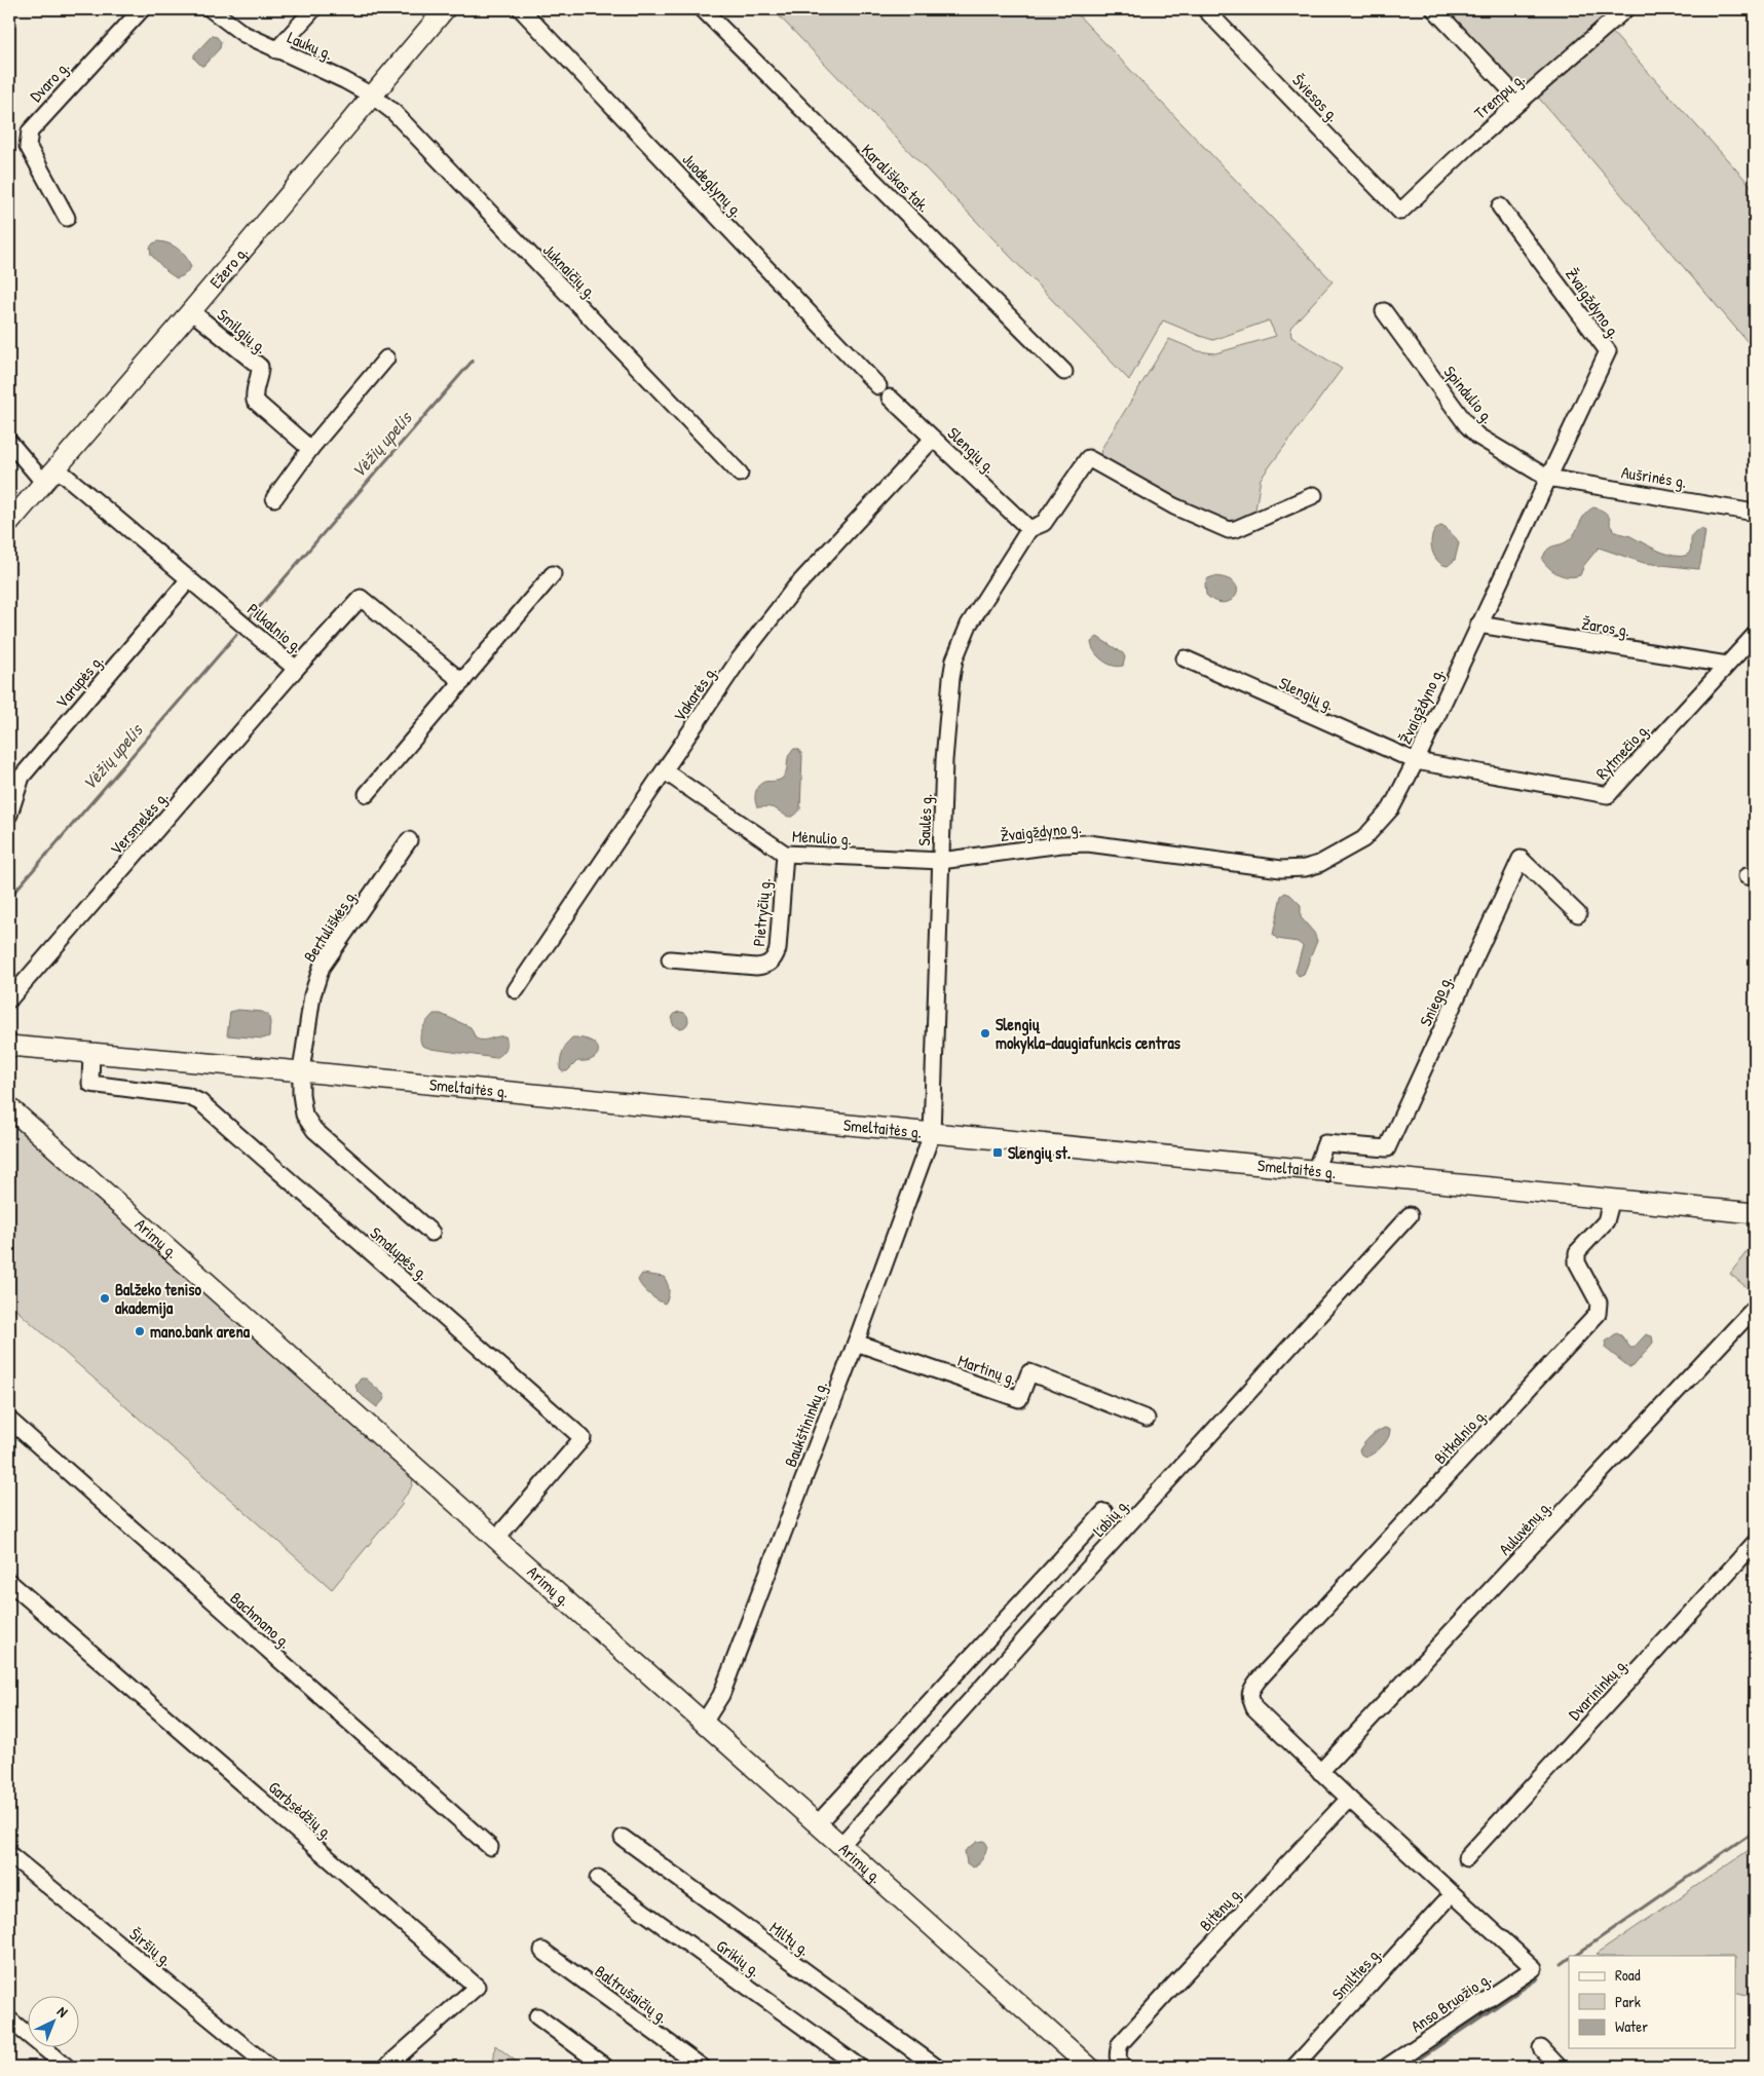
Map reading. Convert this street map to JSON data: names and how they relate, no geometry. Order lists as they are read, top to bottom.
{
  "streets": {
    "main road": ["Ežero g.", "Smeltaitės g.", "Arimų g."],
    "street": [
      "Laukų g.",
      "Dvaro g.",
      "Trempų g.",
      "Šviesos g.",
      "Karališkas tak.",
      "Juodeglynų g.",
      "Juknaičių g.",
      "Žvaigždyno g.",
      "Smilgių g.",
      "Spindulio g.",
      "Slengių g.",
      "Aušrinės g.",
      "Žaros g.",
      "Pilkalnio g.",
      "Varupės g.",
      "Vakarės g.",
      "Rytmečio g.",
      "Saulės g.",
      "Versmelės g.",
      "Mėnulio g.",
      "Pietryčių g.",
      "Bertuliškės g.",
      "Sniego g.",
      "Smalupės g.",
      "Martinų g.",
      "Baukštininkų g.",
      "Bitkalnio g.",
      "Labių g.",
      "Auluvėnų g.",
      "Bachmano g.",
      "Dvarininkų g.",
      "Garbsėdžių g.",
      "Bitėnų g.",
      "Miltų g.",
      "Širšių g.",
      "Grikių g.",
      "Smilties g.",
      "Baltrušaičių g.",
      "Anso Bruožio g."
    ]
  },
  "crossings": [
    ["Laukų g.", "Ežero g."],
    ["Laukų g.", "Juknaičių g."],
    ["Trempų g.", "Šviesos g."],
    ["Juodeglynų g.", "Slengių g."],
    ["Ežero g.", "Juknaičių g."],
    ["Ežero g.", "Smilgių g."],
    ["Ežero g.", "Pilkalnio g."],
    ["Žvaigždyno g.", "Spindulio g."],
    ["Žvaigždyno g.", "Slengių g."],
    ["Žvaigždyno g.", "Aušrinės g."],
    ["Žvaigždyno g.", "Žaros g."],
    ["Žvaigždyno g.", "Rytmečio g."],
    ["Žvaigždyno g.", "Saulės g."],
    ["Žvaigždyno g.", "Mėnulio g."],
    ["Spindulio g.", "Aušrinės g."],
    ["Slengių g.", "Vakarės g."],
    ["Slengių g.", "Rytmečio g."],
    ["Slengių g.", "Saulės g."],
    ["Žaros g.", "Rytmečio g."],
    ["Pilkalnio g.", "Varupės g."],
    ["Pilkalnio g.", "Versmelės g."],
    ["Vakarės g.", "Mėnulio g."],
    ["Saulės g.", "Mėnulio g."],
    ["Saulės g.", "Smeltaitės g."],
    ["Saulės g.", "Baukštininkų g."],
    ["Mėnulio g.", "Pietryčių g."],
    ["Bertuliškės g.", "Smeltaitės g."],
    ["Sniego g.", "Smeltaitės g."],
    ["Smeltaitės g.", "Smalupės g."],
    ["Smeltaitės g.", "Baukštininkų g."],
    ["Smeltaitės g.", "Bitkalnio g."],
    ["Arimų g.", "Smalupės g."],
    ["Arimų g.", "Baukštininkų g."],
    ["Arimų g.", "Labių g."],
    ["Martinų g.", "Baukštininkų g."],
    ["Bitkalnio g.", "Auluvėnų g."],
    ["Bitėnų g.", "Anso Bruožio g."]
  ],
  "water": ["Vėžių upelis"],
  "places": {
    "other": ["Slengių mokykla-daugiafunkcis centras", "Balžeko teniso akademija", "mano.bank arena"],
    "transit": ["Slengių st."]
  },
  "legend": ["Road", "Park", "Water"],
  "north": "top right"
}
